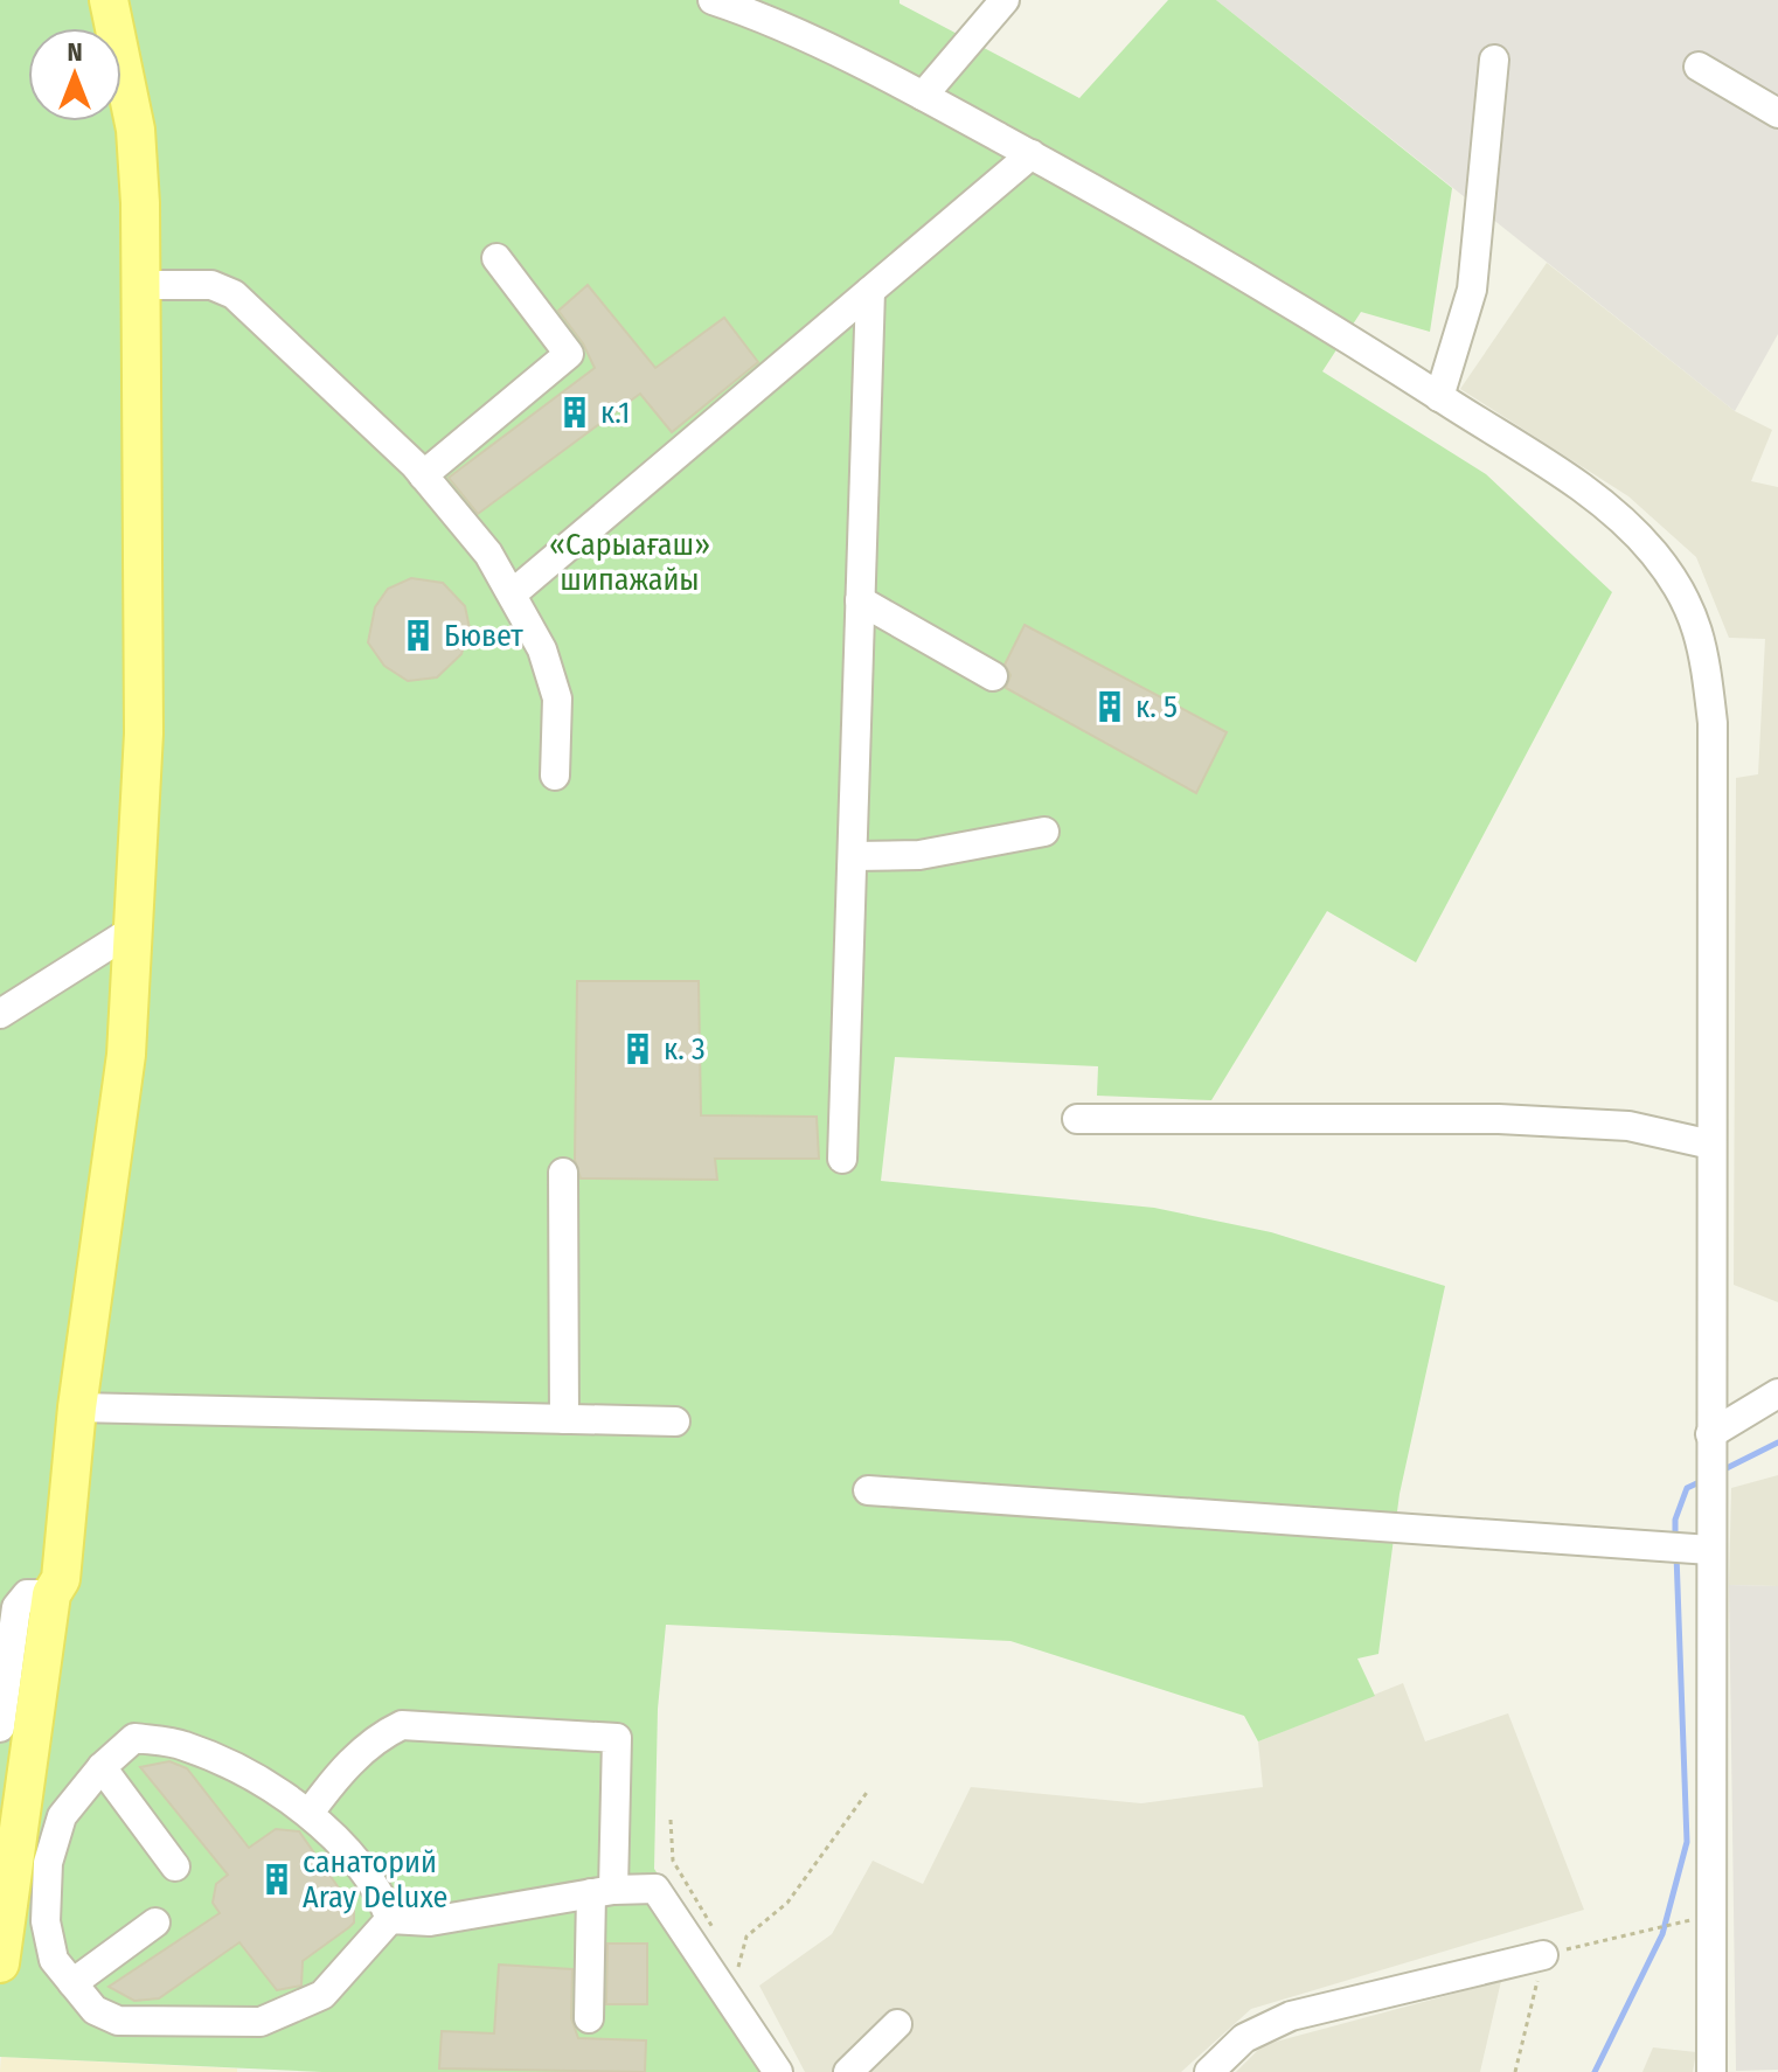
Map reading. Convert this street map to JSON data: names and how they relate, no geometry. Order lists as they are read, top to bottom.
{
  "parks": ["«Сарыағаш» шипажайы"],
  "places": {
    "building": [
      "к.1",
      "Бювет",
      "к. 5",
      "к. 3",
      "санаторий Aray Deluxe"
    ]
  },
  "north": "top"
}
